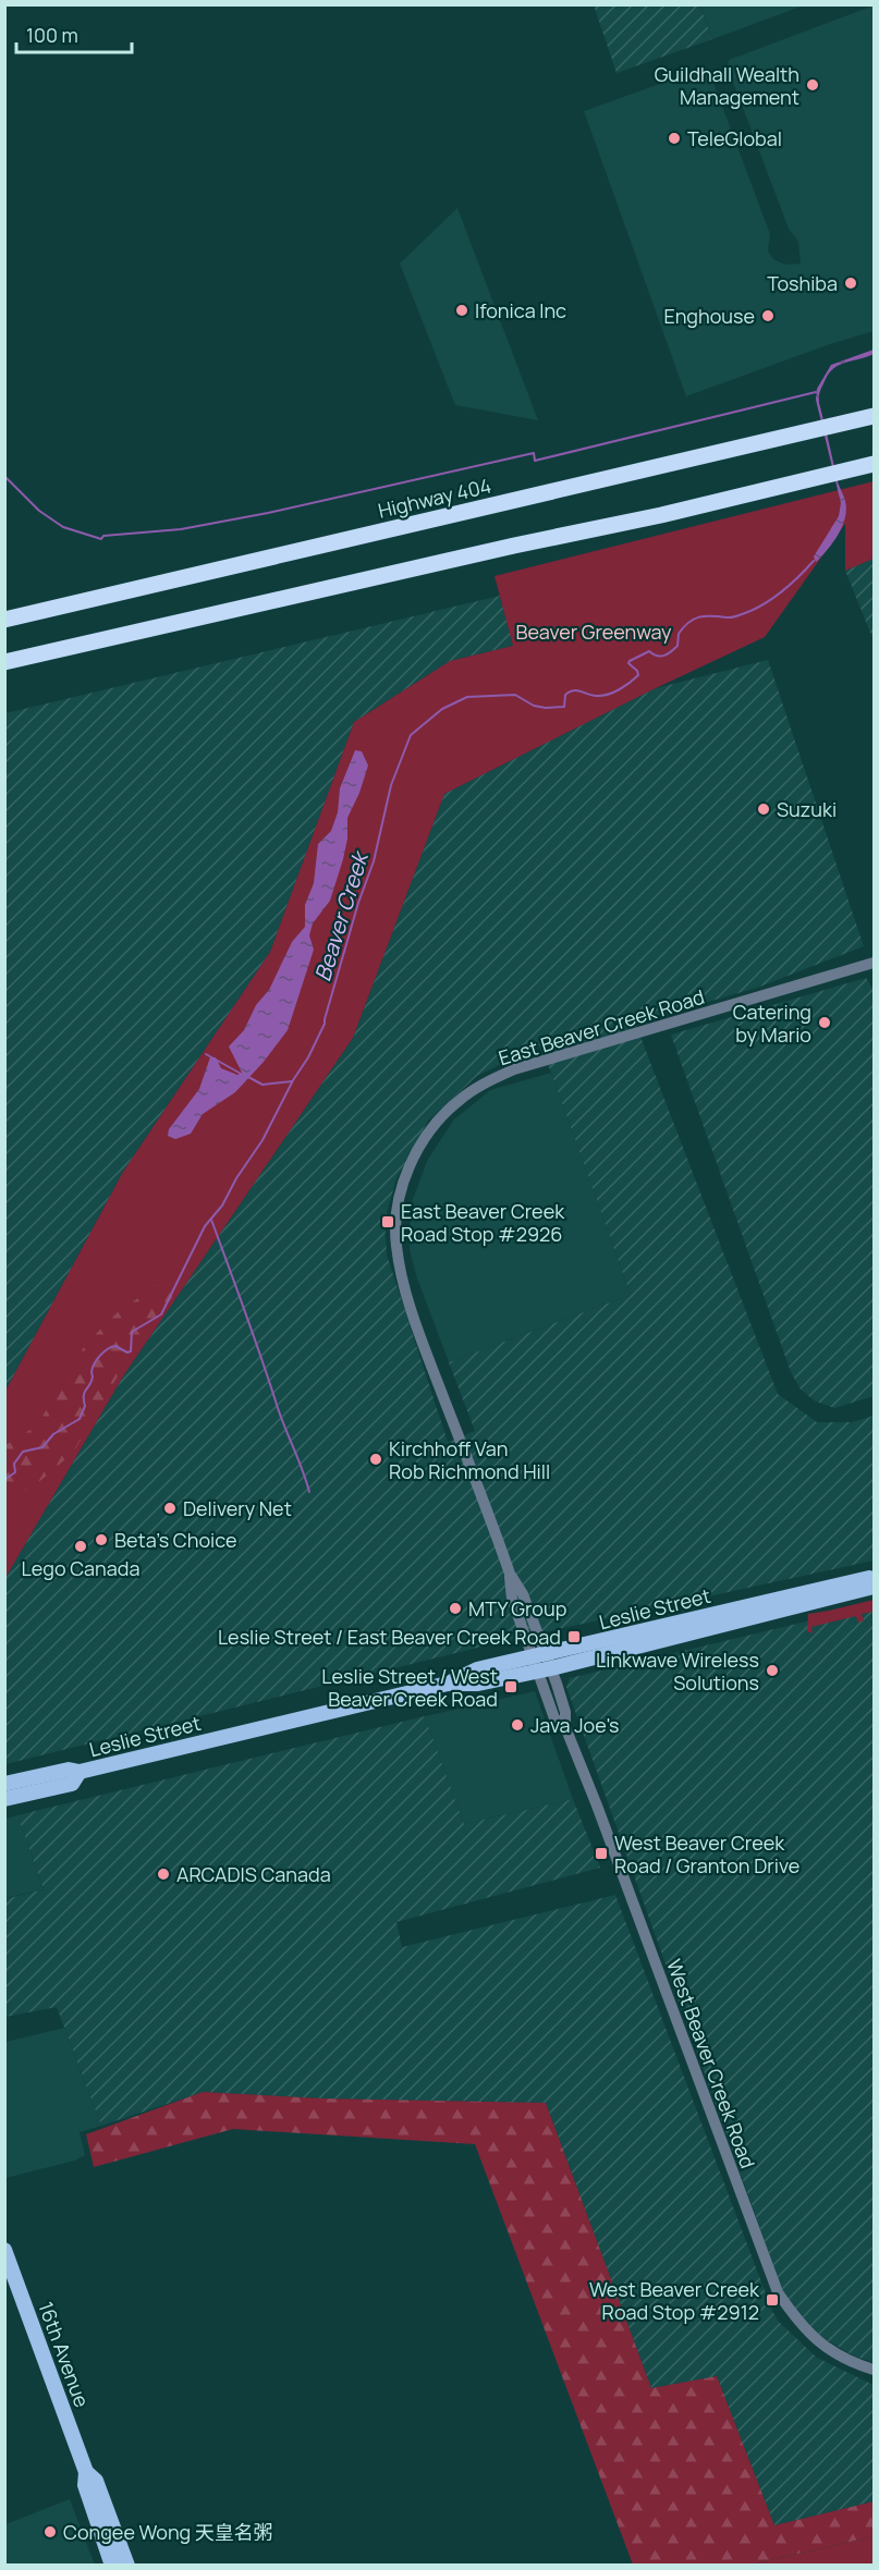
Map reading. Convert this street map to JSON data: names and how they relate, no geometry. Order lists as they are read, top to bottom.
{
  "streets": {
    "highway": ["Highway 404"],
    "main road": ["Leslie Street", "16th Avenue"],
    "street": ["East Beaver Creek Road", "West Beaver Creek Road"]
  },
  "crossings": [
    ["East Beaver Creek Road", "Leslie Street"],
    ["East Beaver Creek Road", "West Beaver Creek Road"],
    ["Leslie Street", "West Beaver Creek Road"]
  ],
  "water": ["Beaver Creek"],
  "parks": ["Beaver Greenway"],
  "places": {
    "other": [
      "Guildhall Wealth Management",
      "TeleGlobal",
      "Toshiba",
      "Ifonica Inc",
      "Enghouse",
      "Suzuki",
      "Catering by Mario",
      "Kirchhoff Van Rob Richmond Hill",
      "Delivery Net",
      "Beta's Choice",
      "Lego Canada",
      "MTY Group",
      "Linkwave Wireless Solutions",
      "Java Joe's",
      "ARCADIS Canada",
      "Congee Wong 天皇名粥"
    ],
    "transit": [
      "East Beaver Creek Road Stop #2926",
      "Leslie Street / East Beaver Creek Road",
      "Leslie Street / West Beaver Creek Road",
      "West Beaver Creek Road / Granton Drive",
      "West Beaver Creek Road Stop #2912"
    ]
  },
  "scale_bar": "100 m"
}
